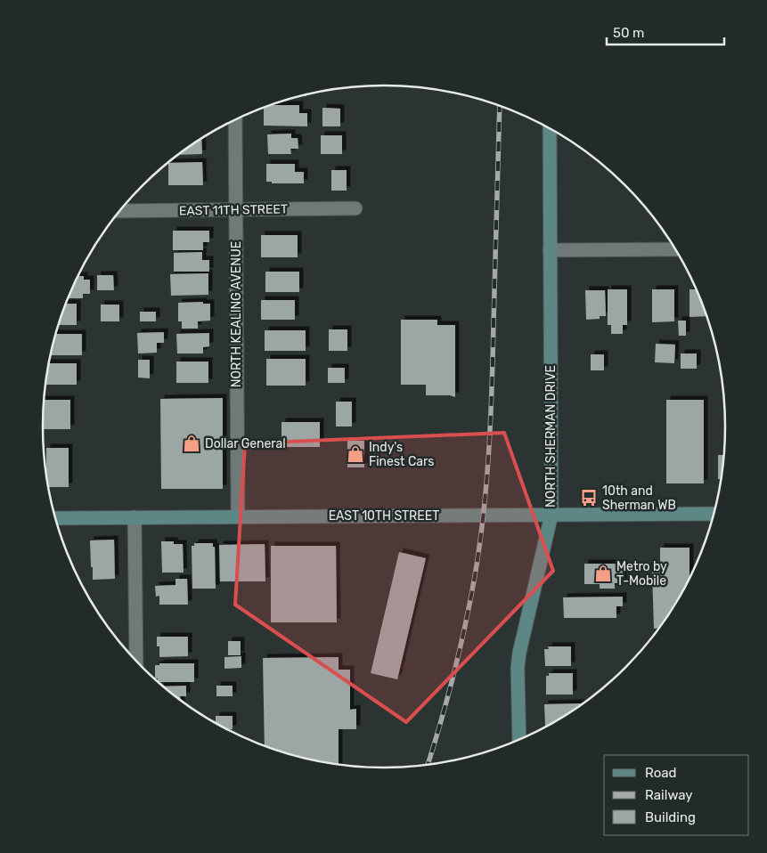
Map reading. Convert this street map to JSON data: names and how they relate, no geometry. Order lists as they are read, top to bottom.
{
  "streets": {
    "main road": ["NORTH SHERMAN DRIVE", "EAST 10TH STREET"],
    "street": ["EAST 11TH STREET", "NORTH KEALING AVENUE"]
  },
  "crossings": [
    ["EAST 11TH STREET", "NORTH KEALING AVENUE"],
    ["NORTH KEALING AVENUE", "EAST 10TH STREET"],
    ["NORTH SHERMAN DRIVE", "EAST 10TH STREET"]
  ],
  "places": {
    "shop": ["Dollar General", "Indy's Finest Cars", "Metro by T-Mobile"],
    "bus stop": ["10th and Sherman WB"]
  },
  "legend": ["Road", "Railway", "Building"],
  "scale_bar": "50 m"
}
